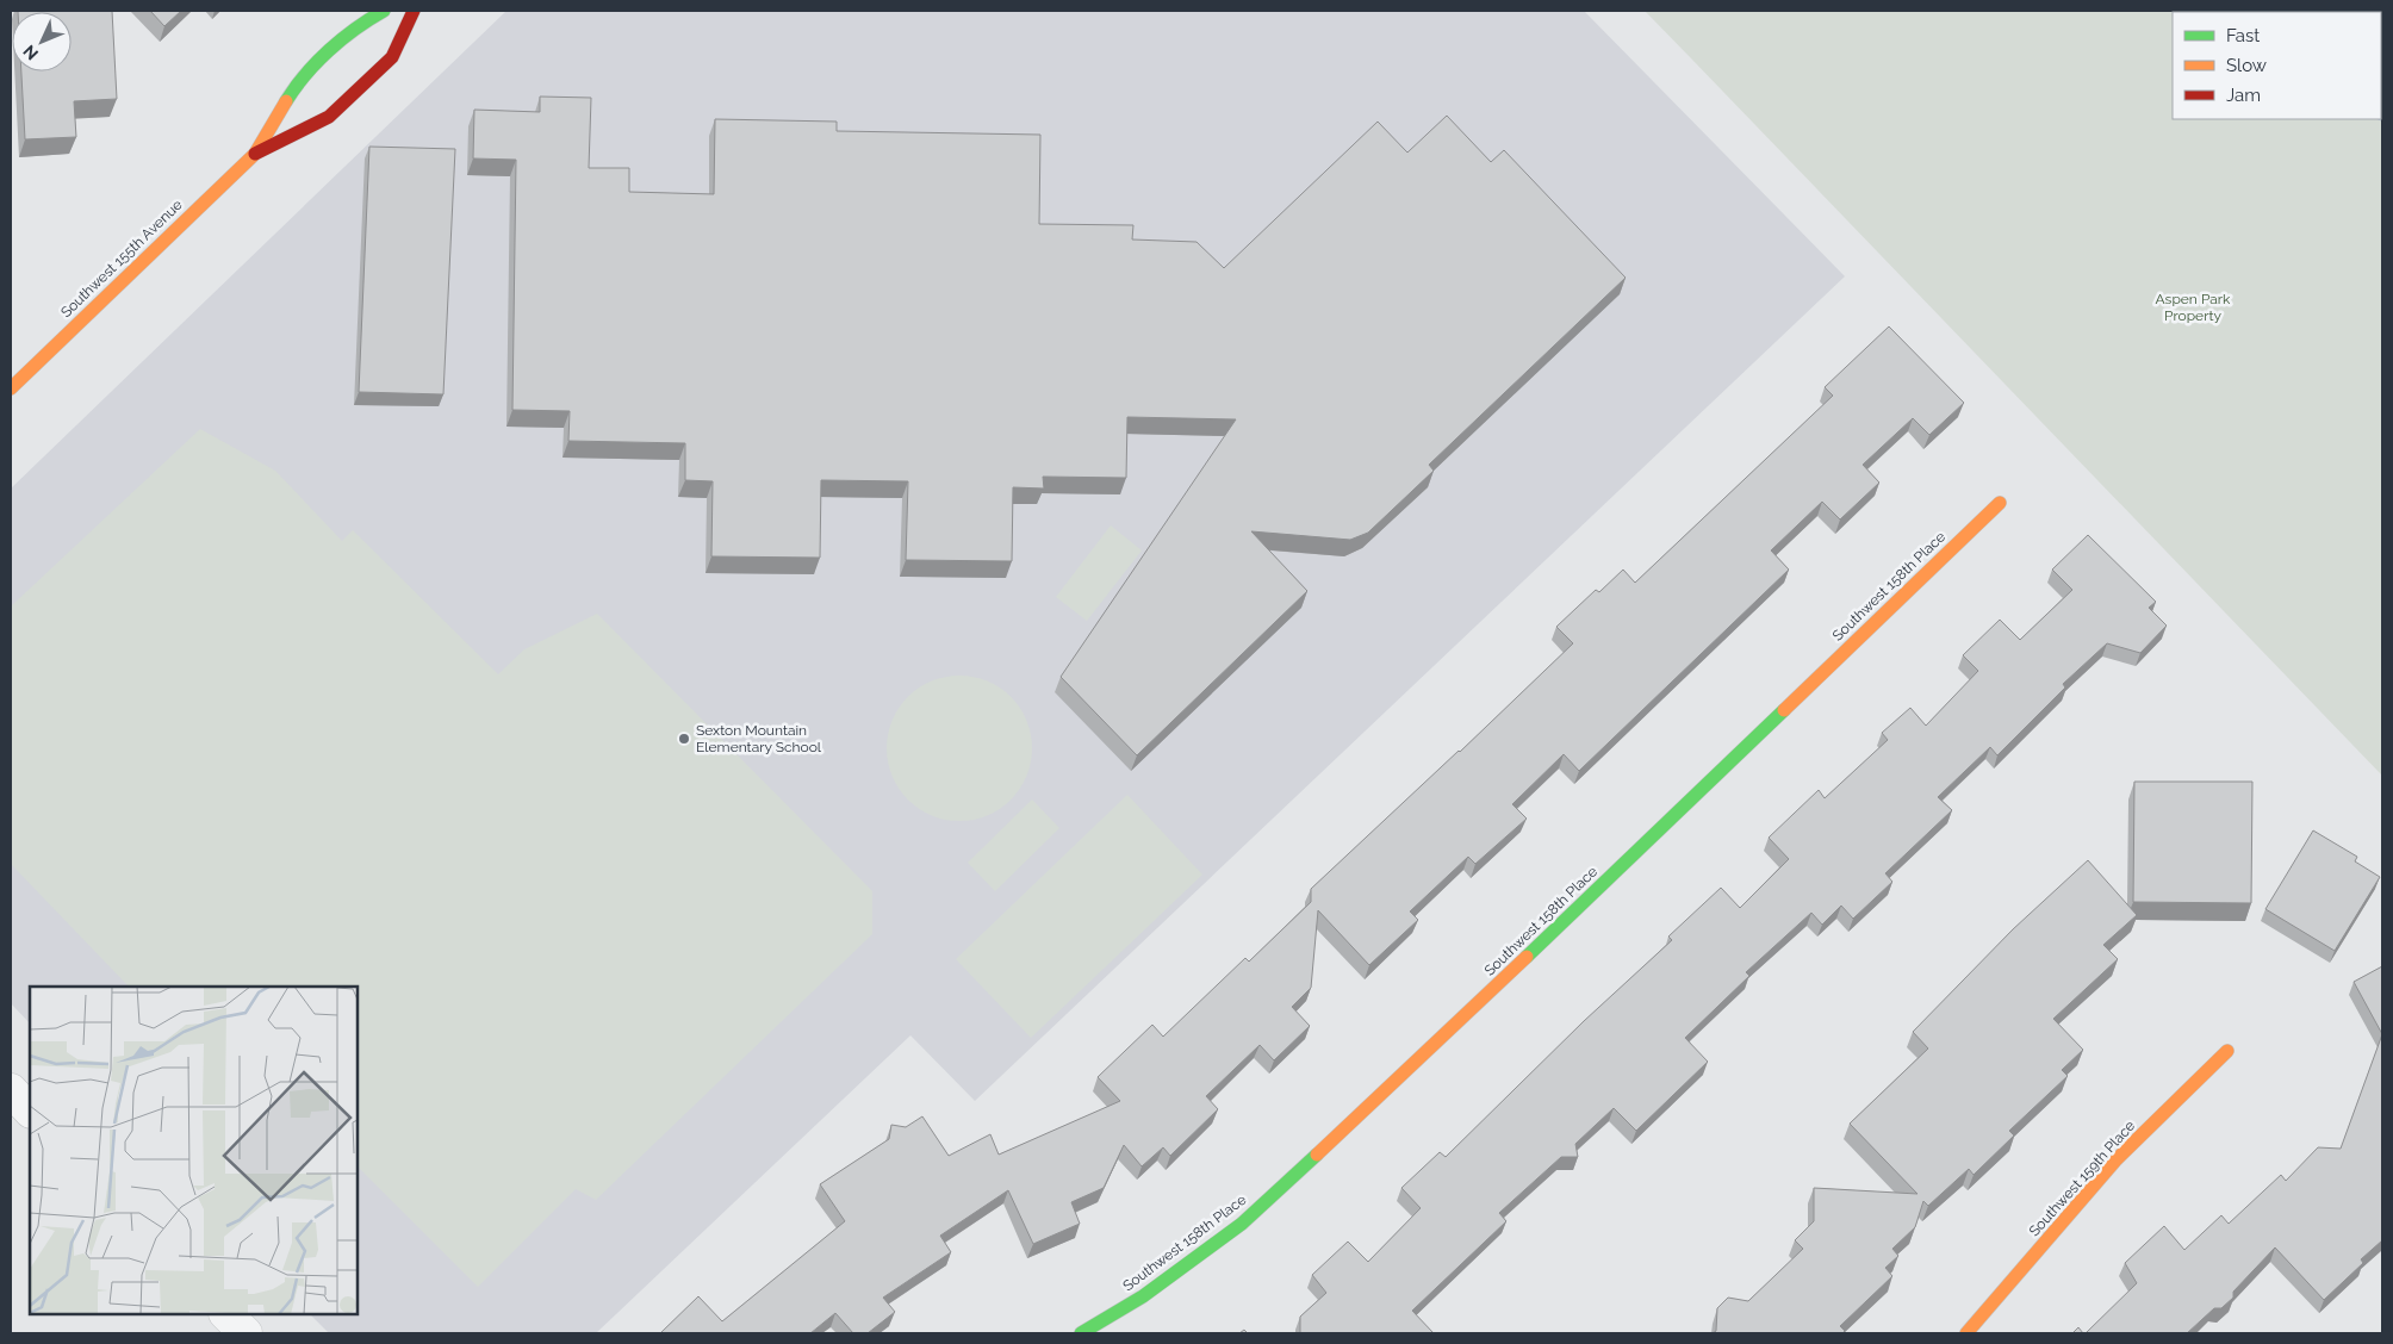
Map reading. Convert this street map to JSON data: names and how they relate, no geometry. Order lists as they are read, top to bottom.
{
  "streets": {
    "street": ["Southwest 155th Avenue", "Southwest 158th Place", "Southwest 159th Place"]
  },
  "parks": ["Aspen Park Property"],
  "places": ["Sexton Mountain Elementary School"],
  "legend": ["Fast", "Slow", "Jam"],
  "north": "bottom left"
}
